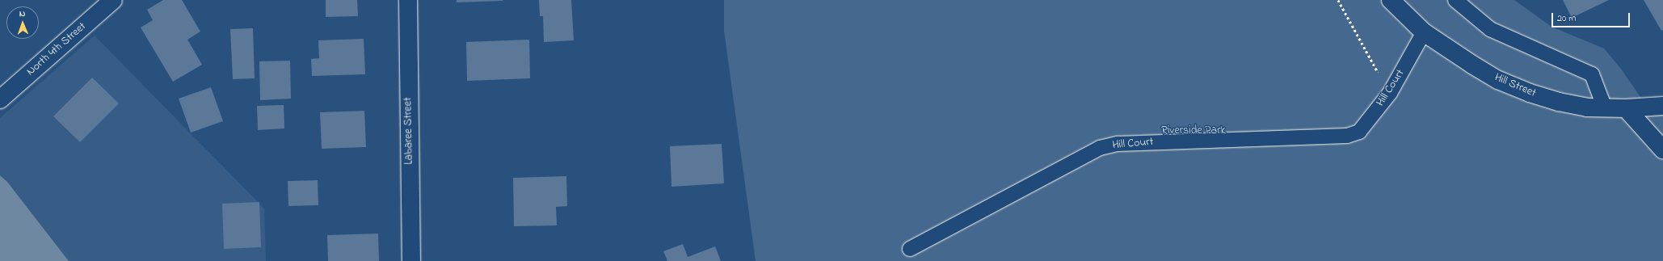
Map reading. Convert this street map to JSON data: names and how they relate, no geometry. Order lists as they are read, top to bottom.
{
  "streets": {
    "street": ["North 4th Street", "Hill Street", "Labaree Street"],
    "lane": ["Hill Court"]
  },
  "crossings": [
    ["Hill Street", "Hill Court"]
  ],
  "parks": ["Riverside Park"],
  "scale_bar": "20 m",
  "north": "top"
}
